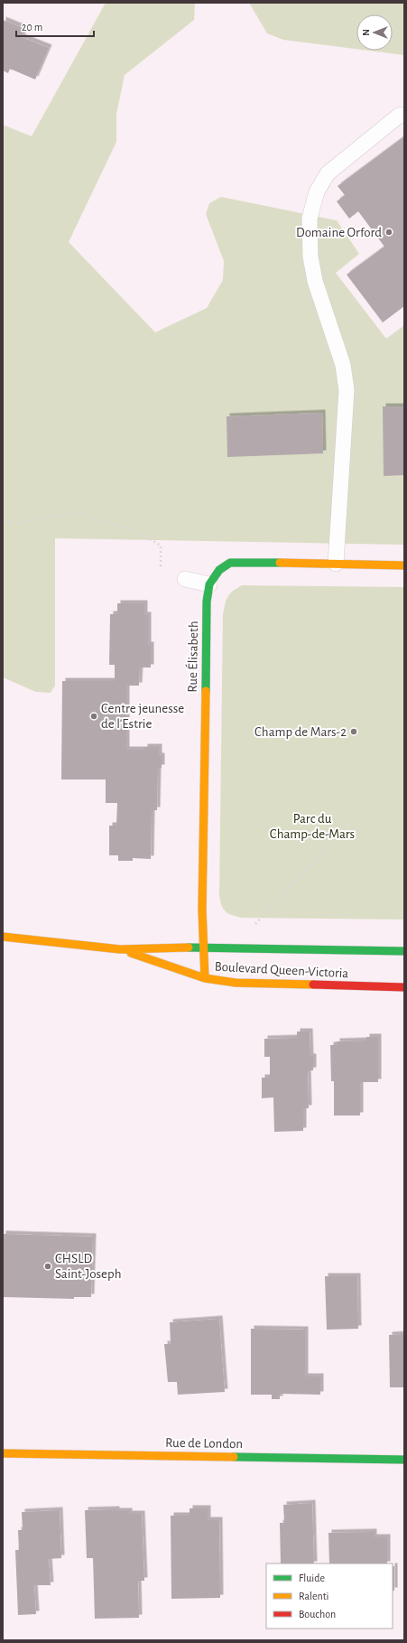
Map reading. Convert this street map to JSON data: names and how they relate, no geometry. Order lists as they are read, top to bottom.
{
  "streets": {
    "street": ["Rue Élisabeth", "Boulevard Queen-Victoria", "Rue de London"]
  },
  "crossings": [
    ["Rue Élisabeth", "Boulevard Queen-Victoria"]
  ],
  "parks": ["Parc du Champ-de-Mars"],
  "places": [
    "Domaine Orford",
    "Centre jeunesse de l'Estrie",
    "Champ de Mars-2",
    "CHSLD Saint-Joseph"
  ],
  "legend": ["Fluide", "Ralenti", "Bouchon"],
  "scale_bar": "20 m",
  "north": "left"
}
